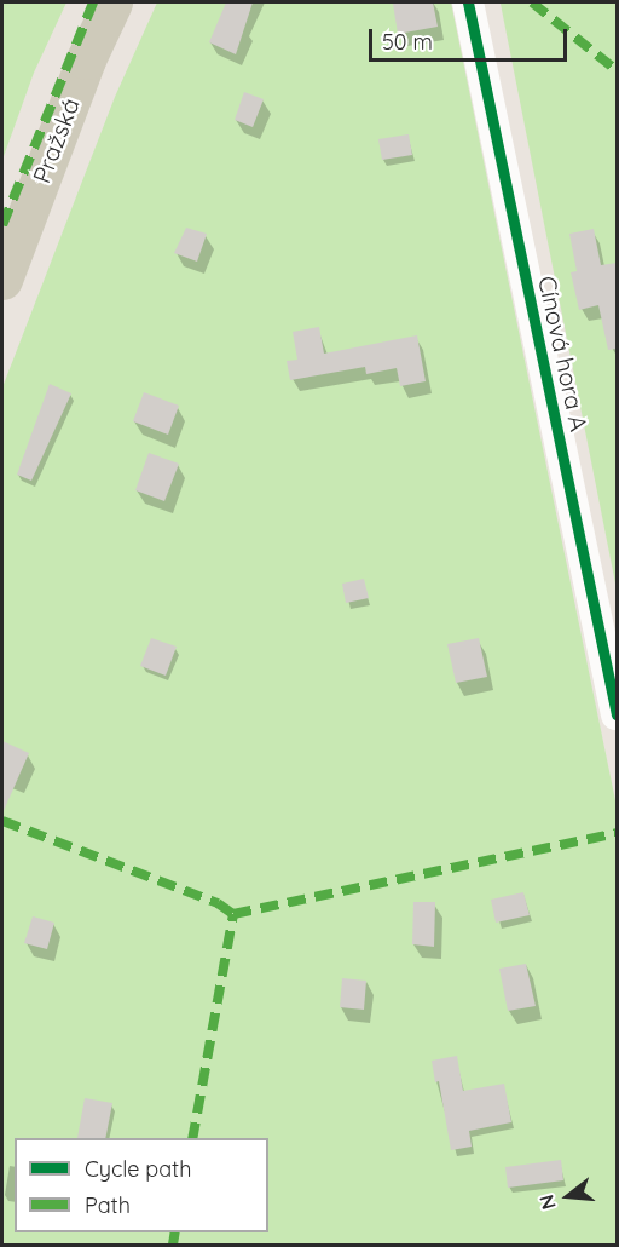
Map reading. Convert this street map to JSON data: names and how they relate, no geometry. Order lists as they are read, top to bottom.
{
  "streets": {
    "main road": ["Pražská"],
    "street": ["Cínová hora A"]
  },
  "legend": ["Cycle path", "Path"],
  "scale_bar": "50 m",
  "north": "left"
}
